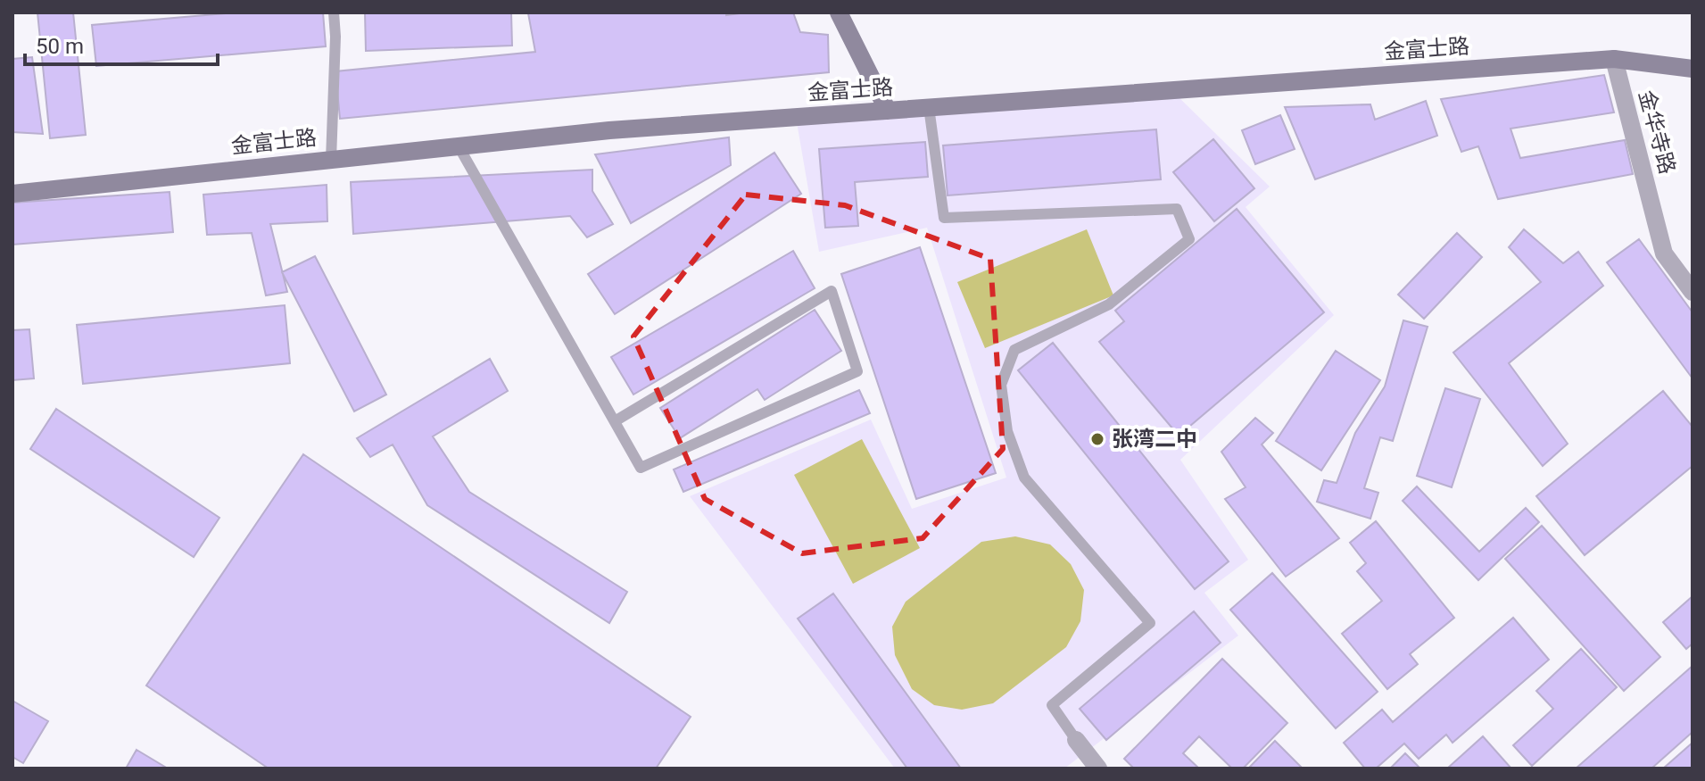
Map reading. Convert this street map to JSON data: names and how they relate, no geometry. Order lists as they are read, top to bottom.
{
  "streets": {
    "street": ["金富士路", "金华寺路"]
  },
  "crossings": [
    ["金富士路", "金华寺路"]
  ],
  "places": ["张湾二中"],
  "scale_bar": "50 m"
}
